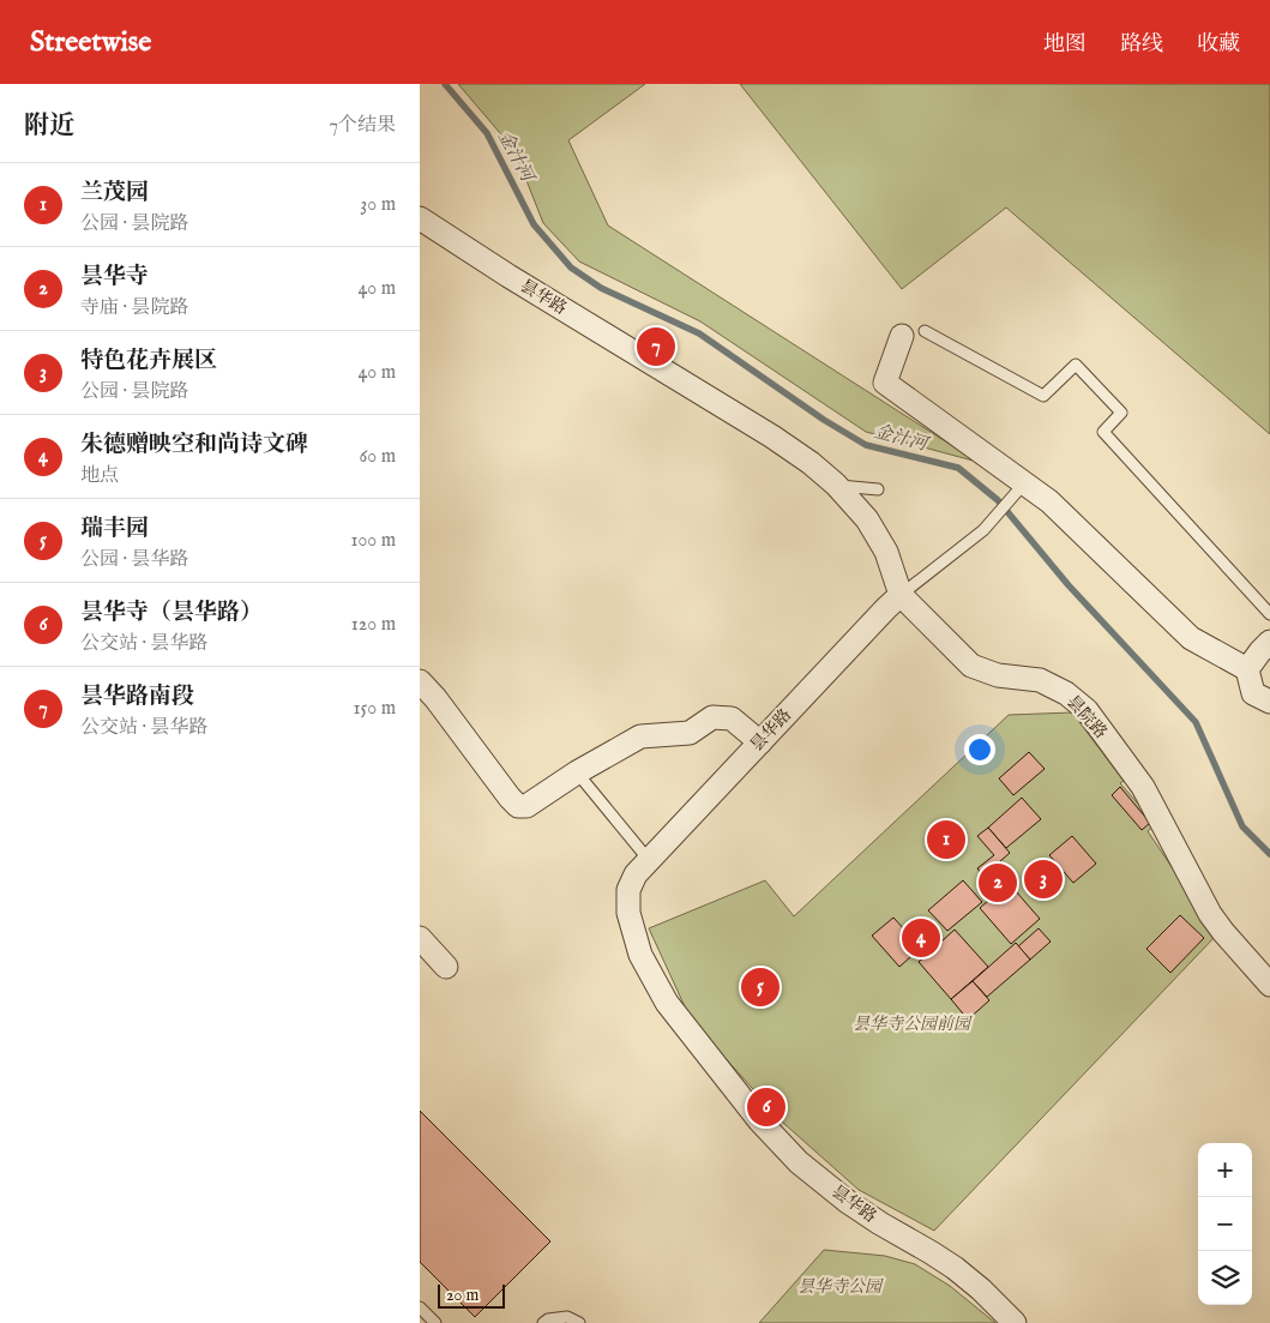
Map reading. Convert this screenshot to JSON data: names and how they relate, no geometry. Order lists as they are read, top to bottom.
{
  "streets": {
    "street": ["昙华路", "昙院路"]
  },
  "crossings": [
    ["昙华路", "昙院路"]
  ],
  "water": ["金汁河"],
  "parks": ["昙华寺公园前园", "昙华寺公园"],
  "scale_bar": "20 m",
  "page": {
    "header": "Streetwise",
    "nav": ["地图", "路线", "收藏"],
    "heading": ["附近", "7个结果"],
    "list": [
      {
        "mark": "1",
        "name": "兰茂园",
        "note": "公园 · 昙院路",
        "value": "30 m"
      },
      {
        "mark": "2",
        "name": "昙华寺",
        "note": "寺庙 · 昙院路",
        "value": "40 m"
      },
      {
        "mark": "3",
        "name": "特色花卉展区",
        "note": "公园 · 昙院路",
        "value": "40 m"
      },
      {
        "mark": "4",
        "name": "朱德赠映空和尚诗文碑",
        "note": "地点",
        "value": "60 m"
      },
      {
        "mark": "5",
        "name": "瑞丰园",
        "note": "公园 · 昙华路",
        "value": "100 m"
      },
      {
        "mark": "6",
        "name": "昙华寺（昙华路）",
        "note": "公交站 · 昙华路",
        "value": "120 m"
      },
      {
        "mark": "7",
        "name": "昙华路南段",
        "note": "公交站 · 昙华路",
        "value": "150 m"
      }
    ],
    "pins": [
      "7",
      "1",
      "3",
      "2",
      "4",
      "5",
      "6"
    ],
    "map_buttons": ["+", "−"],
    "scale": "20 m"
  }
}
